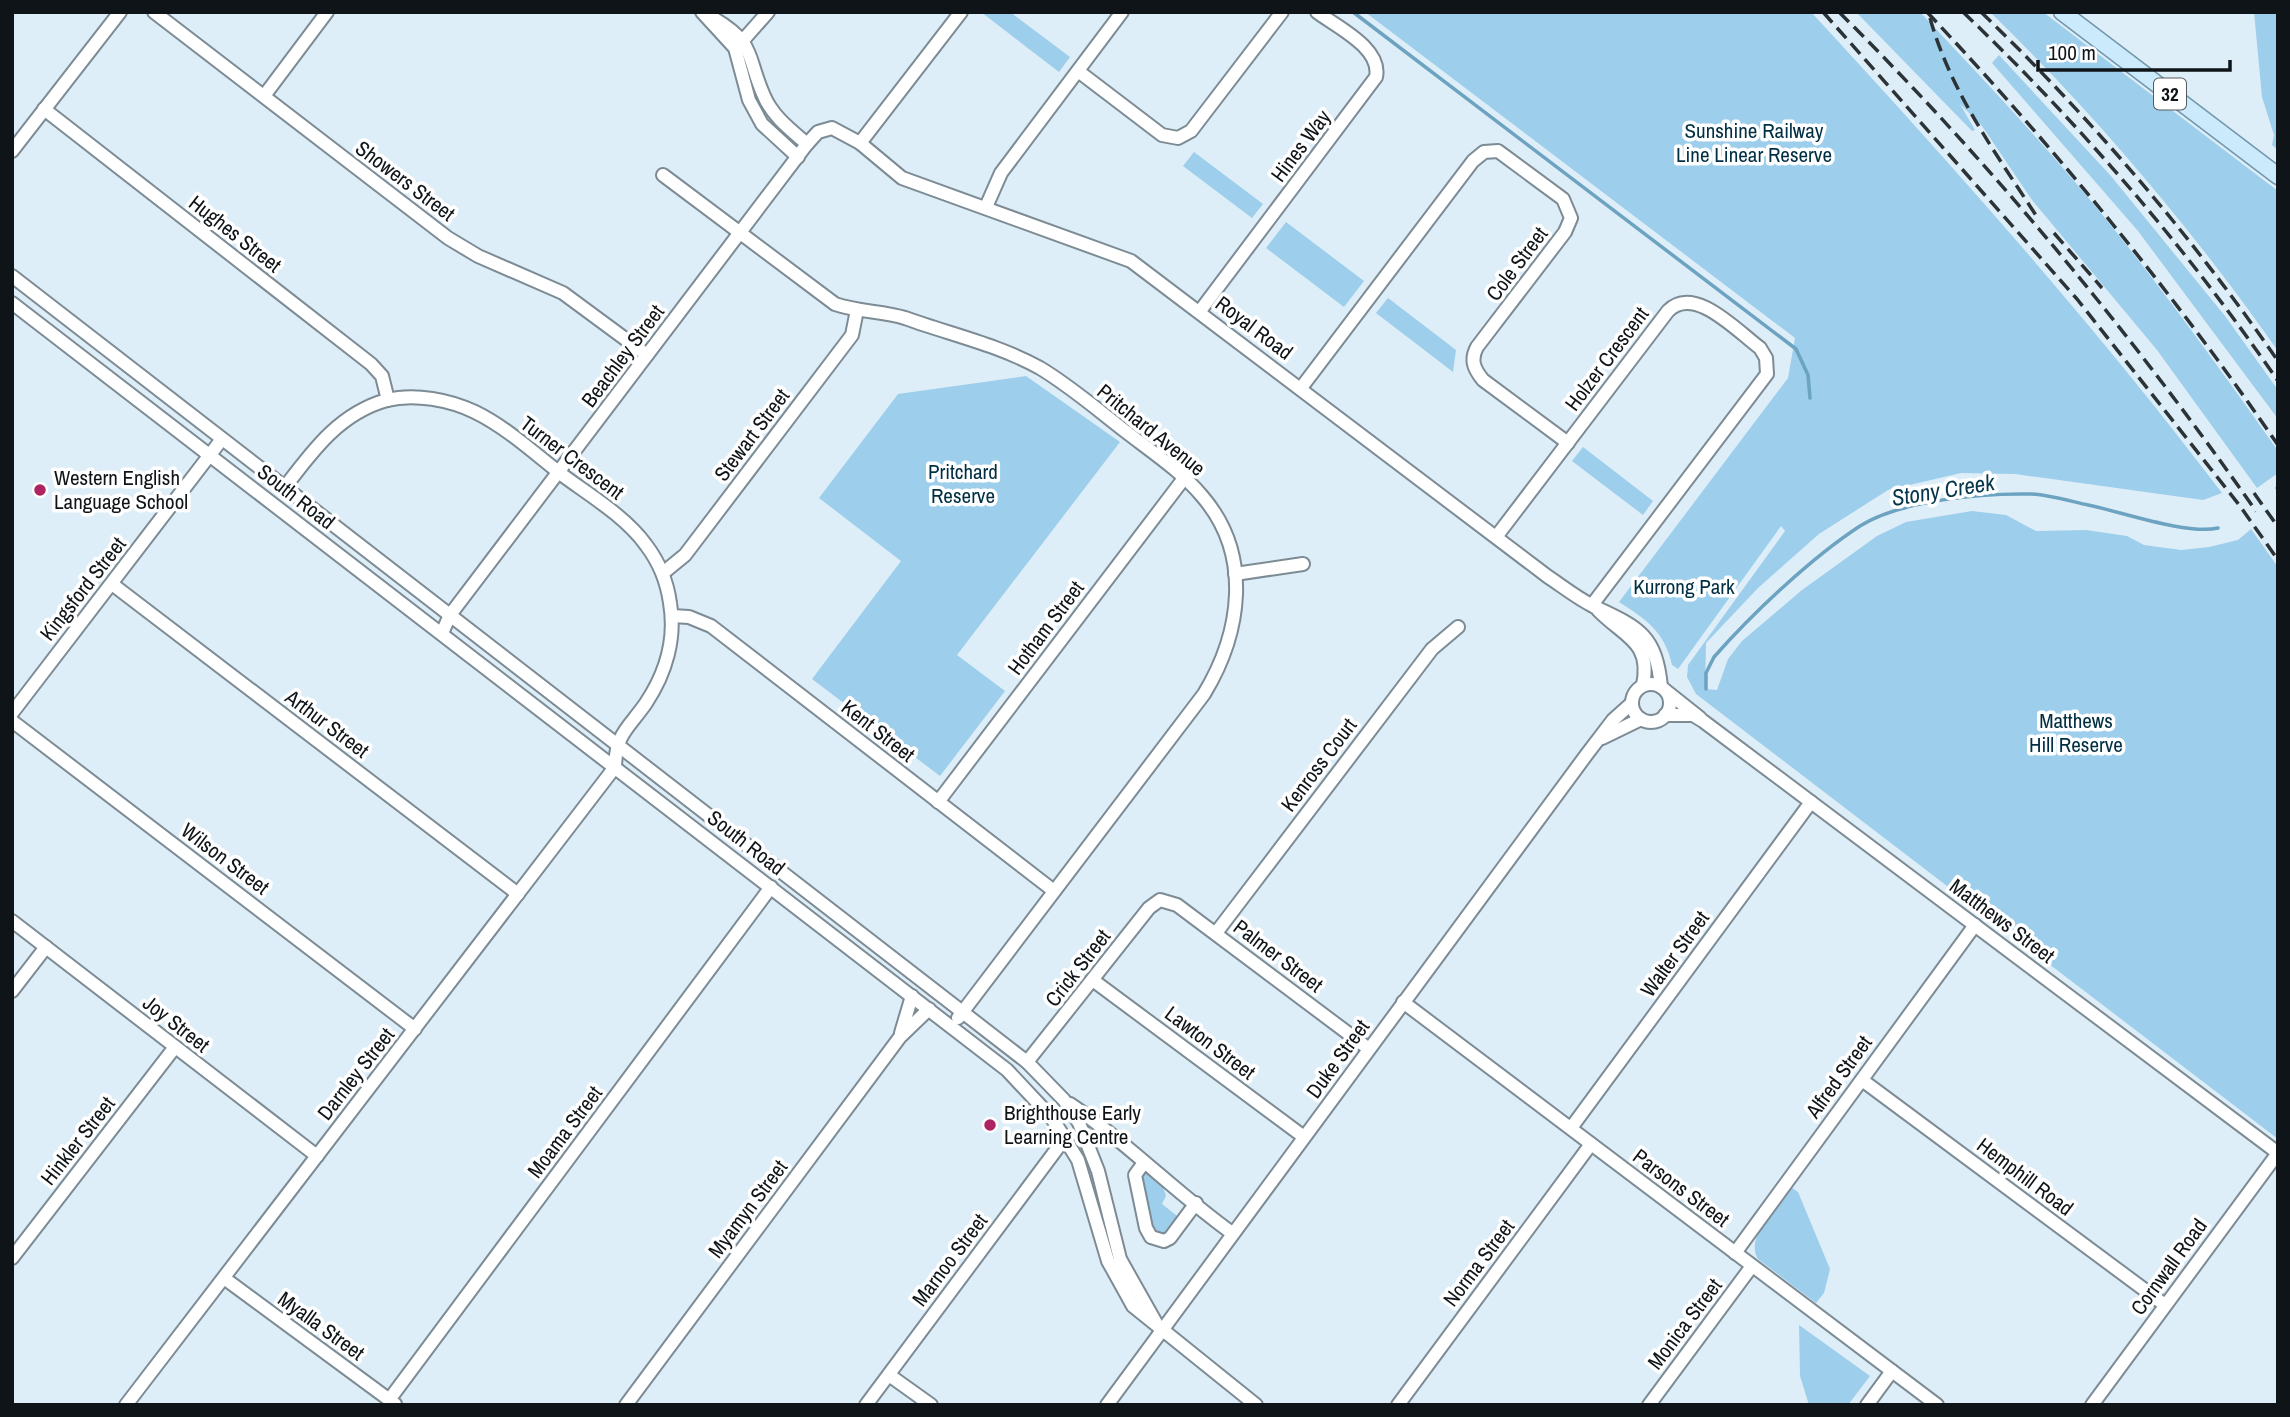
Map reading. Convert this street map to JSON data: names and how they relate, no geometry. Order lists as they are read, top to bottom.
{
  "streets": {
    "main road": ["32"],
    "street": [
      "Hines Way",
      "Showers Street",
      "Hughes Street",
      "Cole Street",
      "Royal Road",
      "Beachley Street",
      "Holzer Crescent",
      "Pritchard Avenue",
      "Stewart Street",
      "Turner Crescent",
      "South Road",
      "Kingsford Street",
      "Hotham Street",
      "Arthur Street",
      "Kent Street",
      "Kenross Court",
      "Wilson Street",
      "Matthews Street",
      "Walter Street",
      "Palmer Street",
      "Crick Street",
      "Joy Street",
      "Lawton Street",
      "Duke Street",
      "Darnley Street",
      "Alfred Street",
      "Moama Street",
      "Hinkler Street",
      "Hemphill Road",
      "Parsons Street",
      "Myamyn Street",
      "Marnoo Street",
      "Norma Street",
      "Cornwall Road",
      "Monica Street",
      "Myalla Street"
    ]
  },
  "crossings": [
    ["Hines Way", "Royal Road"],
    ["Showers Street", "Beachley Street"],
    ["Hughes Street", "Turner Crescent"],
    ["Cole Street", "Royal Road"],
    ["Cole Street", "Holzer Crescent"],
    ["Royal Road", "Beachley Street"],
    ["Royal Road", "Holzer Crescent"],
    ["Royal Road", "Matthews Street"],
    ["Royal Road", "Duke Street"],
    ["Beachley Street", "Pritchard Avenue"],
    ["Beachley Street", "Turner Crescent"],
    ["Beachley Street", "South Road"],
    ["Pritchard Avenue", "Stewart Street"],
    ["Pritchard Avenue", "South Road"],
    ["Pritchard Avenue", "Hotham Street"],
    ["Pritchard Avenue", "Kent Street"],
    ["Stewart Street", "Turner Crescent"],
    ["Turner Crescent", "South Road"],
    ["Turner Crescent", "Kent Street"],
    ["South Road", "Kingsford Street"],
    ["South Road", "Crick Street"],
    ["South Road", "Duke Street"],
    ["South Road", "Darnley Street"],
    ["South Road", "Moama Street"],
    ["South Road", "Myamyn Street"],
    ["South Road", "Marnoo Street"],
    ["Kingsford Street", "Arthur Street"],
    ["Hotham Street", "Kent Street"],
    ["Arthur Street", "Darnley Street"],
    ["Kenross Court", "Palmer Street"],
    ["Wilson Street", "Darnley Street"],
    ["Matthews Street", "Walter Street"],
    ["Matthews Street", "Duke Street"],
    ["Matthews Street", "Alfred Street"],
    ["Matthews Street", "Cornwall Road"],
    ["Walter Street", "Parsons Street"],
    ["Palmer Street", "Crick Street"],
    ["Palmer Street", "Duke Street"],
    ["Crick Street", "Lawton Street"],
    ["Joy Street", "Darnley Street"],
    ["Joy Street", "Hinkler Street"],
    ["Lawton Street", "Duke Street"],
    ["Duke Street", "Parsons Street"],
    ["Darnley Street", "Myalla Street"],
    ["Alfred Street", "Hemphill Road"],
    ["Alfred Street", "Parsons Street"],
    ["Moama Street", "Myalla Street"],
    ["Hemphill Road", "Cornwall Road"],
    ["Parsons Street", "Norma Street"],
    ["Parsons Street", "Monica Street"]
  ],
  "water": ["Stony Creek"],
  "parks": [
    "Sunshine Railway Line Linear Reserve",
    "Pritchard Reserve",
    "Kurrong Park",
    "Matthews Hill Reserve"
  ],
  "places": ["Western English Language School", "Brighthouse Early Learning Centre"],
  "scale_bar": "100 m"
}
